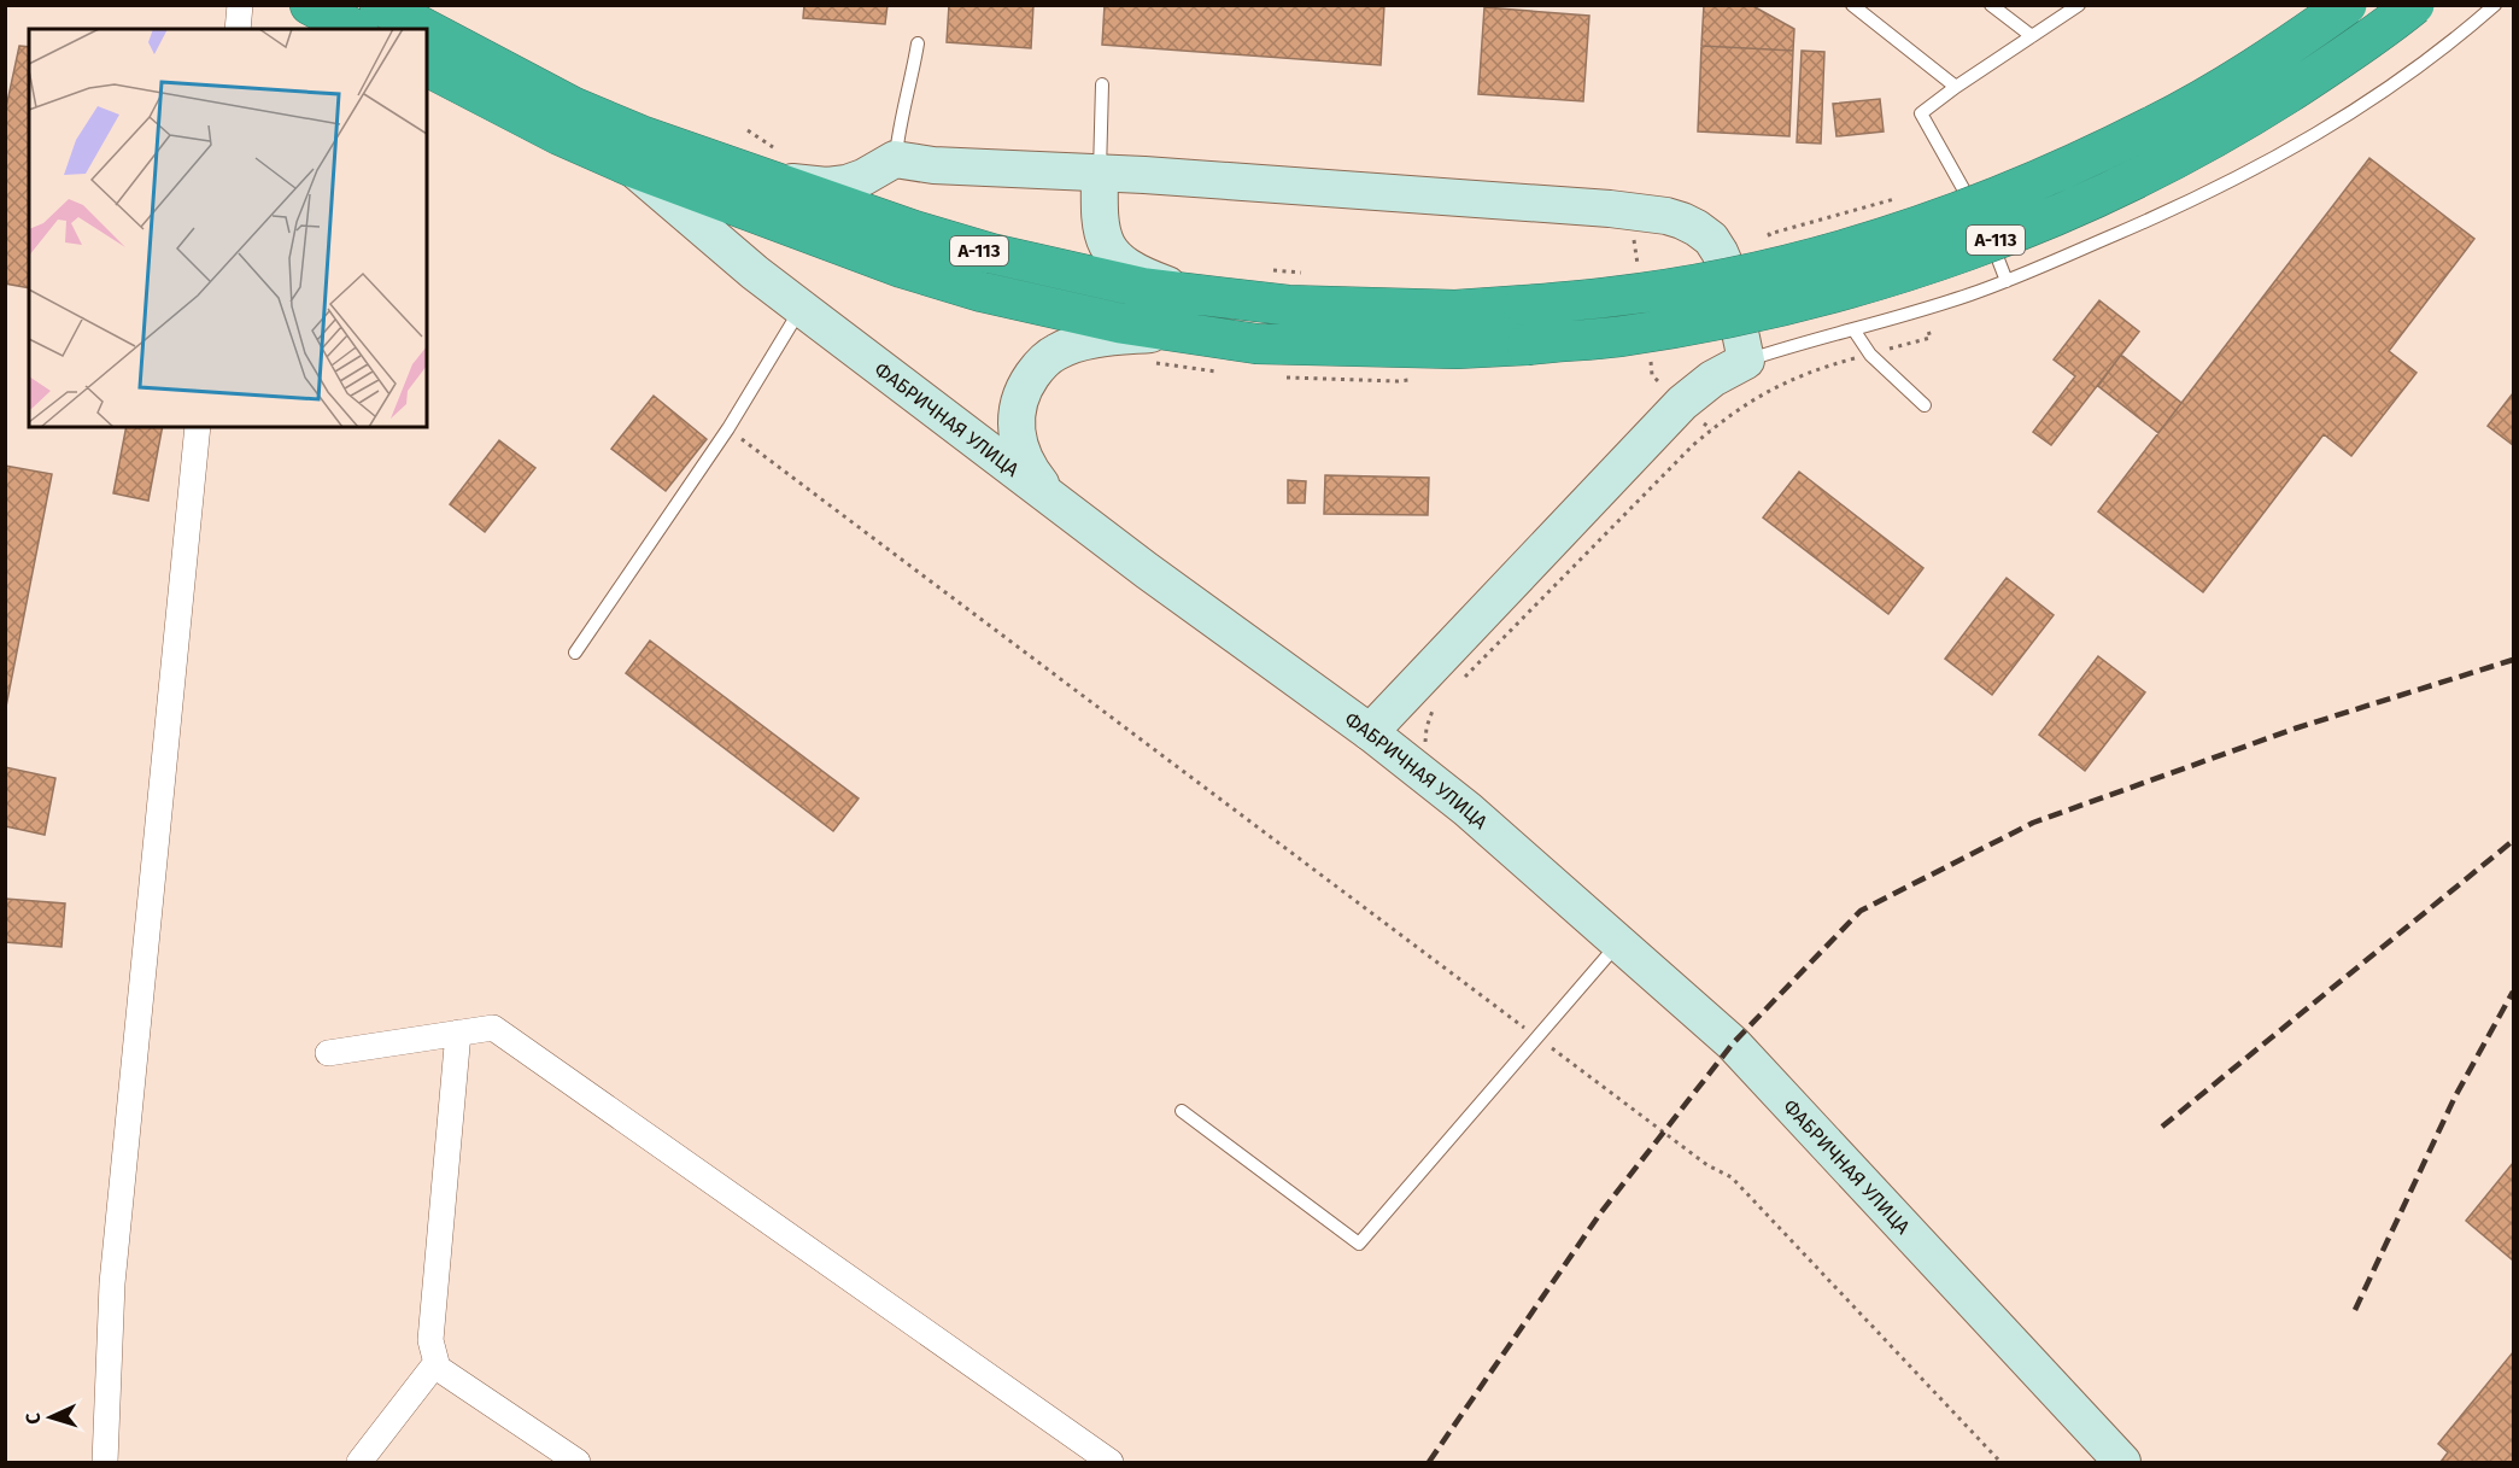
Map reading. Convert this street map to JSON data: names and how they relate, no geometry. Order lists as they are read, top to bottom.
{
  "streets": {
    "highway": ["А-113"],
    "street": ["ФАБРИЧНАЯ УЛИЦА"]
  },
  "crossings": [
    ["А-113", "ФАБРИЧНАЯ УЛИЦА"]
  ],
  "north": "left"
}
